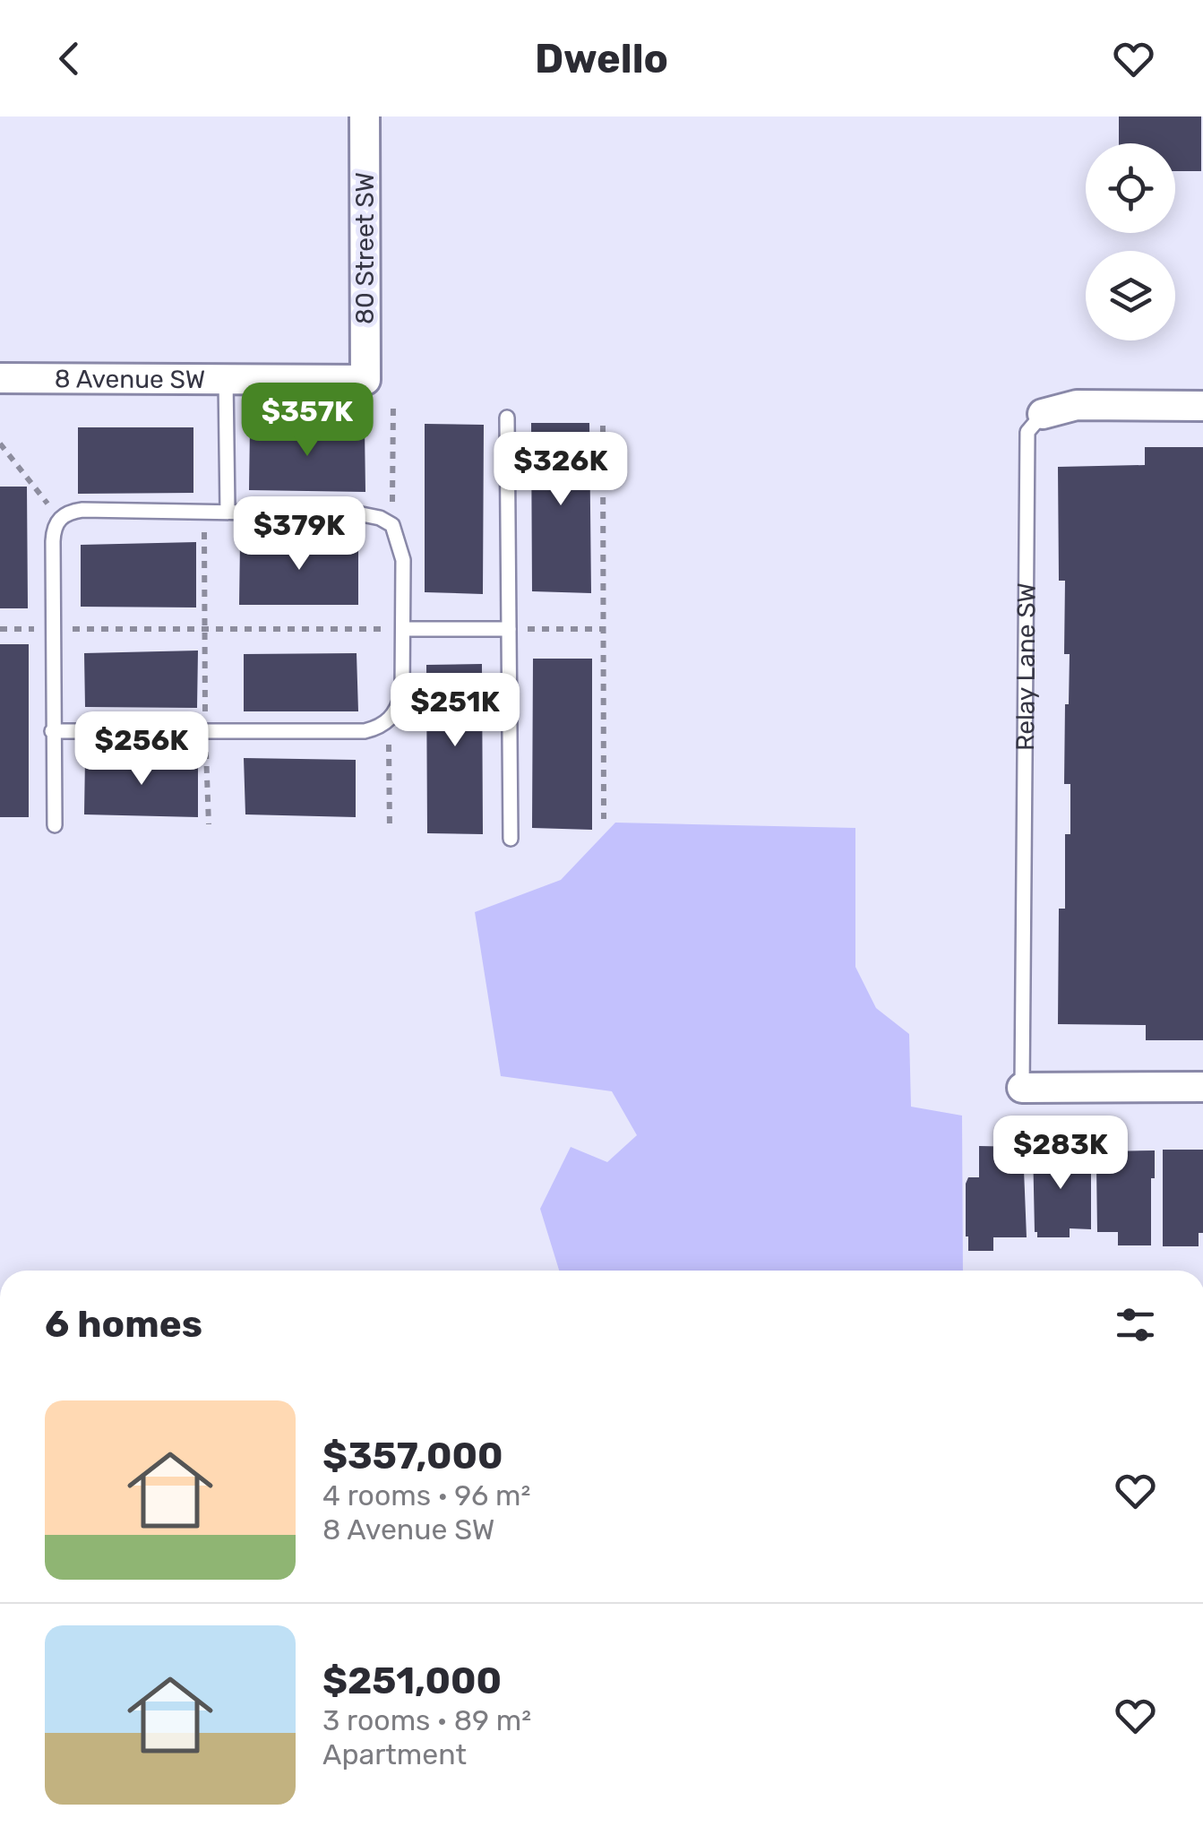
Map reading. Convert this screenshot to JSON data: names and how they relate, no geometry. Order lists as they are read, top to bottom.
{
  "streets": {
    "street": ["80 Street SW", "8 Avenue SW", "Relay Lane SW"]
  },
  "crossings": [
    ["80 Street SW", "8 Avenue SW"]
  ],
  "page": {
    "header": "Dwello",
    "price": [
      "$357K",
      "$326K",
      "$379K",
      "$251K",
      "$256K",
      "$283K"
    ],
    "heading": "6 homes",
    "list": [
      {
        "name": "$357,000",
        "note": "4 rooms · 96 m² · 8 Avenue SW"
      },
      {
        "name": "$251,000",
        "note": "3 rooms · 89 m² · Apartment"
      }
    ]
  }
}
